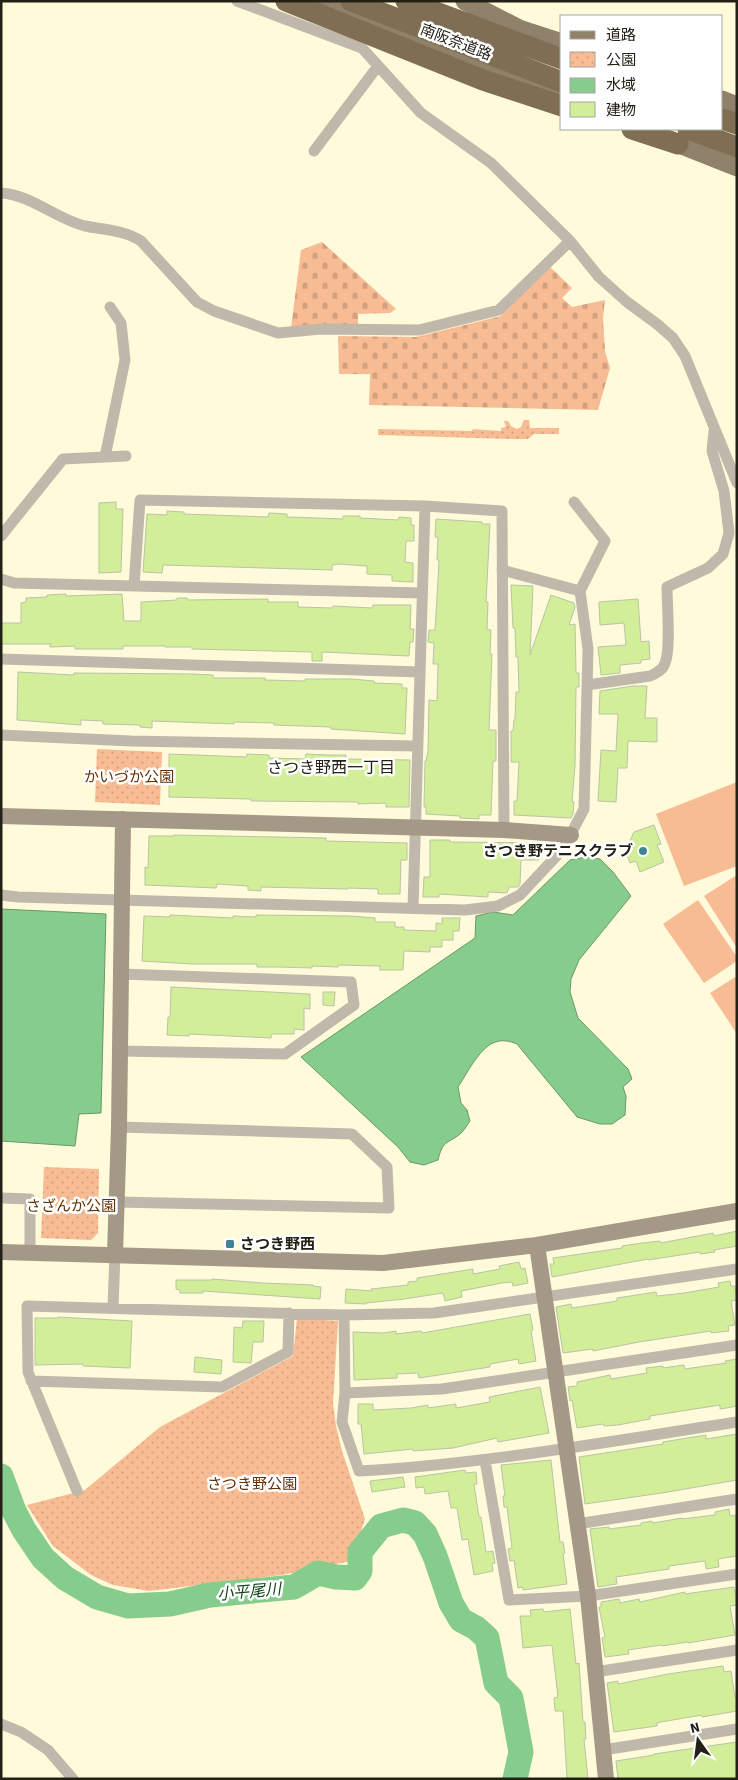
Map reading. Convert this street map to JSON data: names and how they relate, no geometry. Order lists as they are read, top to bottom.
{
  "streets": {
    "highway": ["南阪奈道路"]
  },
  "districts": ["さつき野西一丁目"],
  "water": ["小平尾川"],
  "parks": ["かいづか公園", "さざんか公園", "さつき野公園"],
  "places": {
    "other": ["さつき野テニスクラブ"],
    "transit": ["さつき野西"]
  },
  "legend": [
    "道路",
    "公園",
    "水域",
    "建物"
  ],
  "north": "top"
}
